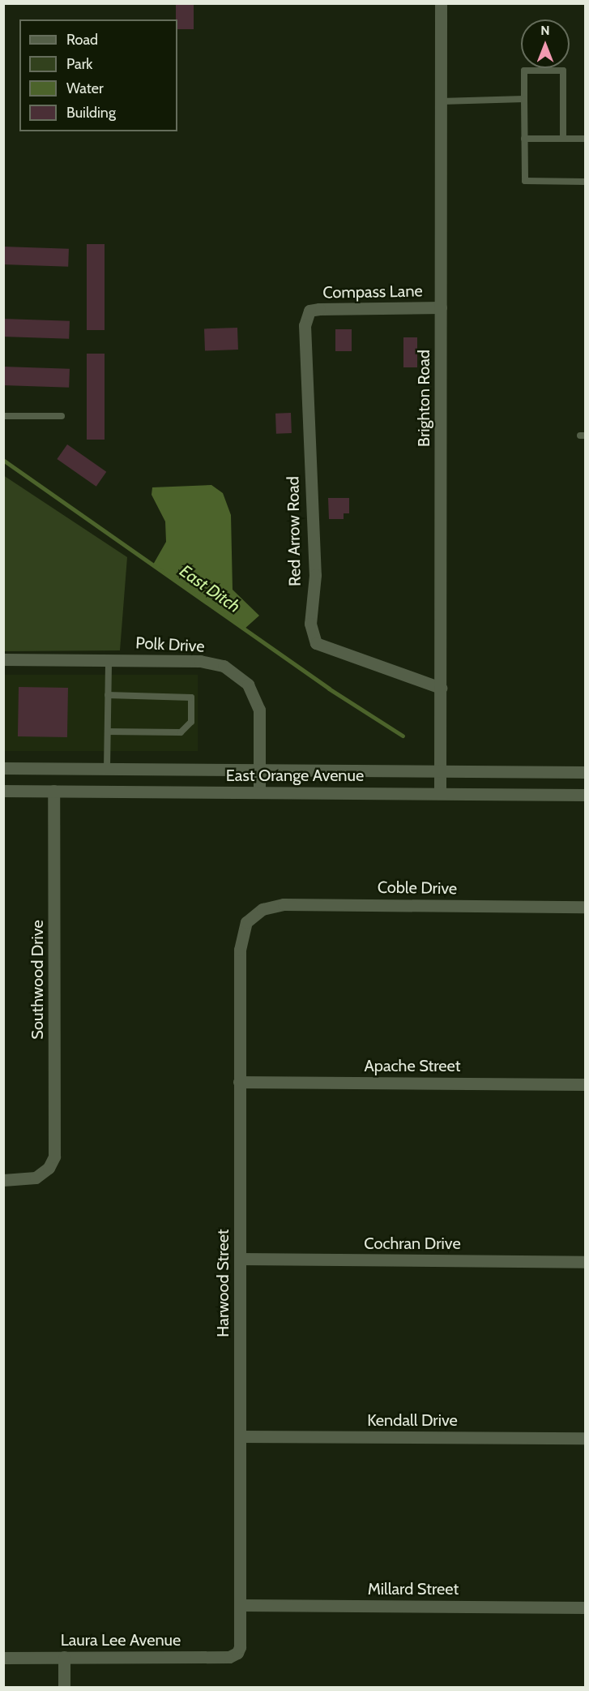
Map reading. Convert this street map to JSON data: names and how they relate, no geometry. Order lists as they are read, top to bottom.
{
  "streets": {
    "street": [
      "Compass Lane",
      "Brighton Road",
      "Red Arrow Road",
      "Polk Drive",
      "East Orange Avenue",
      "Coble Drive",
      "Southwood Drive",
      "Apache Street",
      "Cochran Drive",
      "Harwood Street",
      "Kendall Drive",
      "Millard Street",
      "Laura Lee Avenue"
    ]
  },
  "crossings": [
    ["Compass Lane", "Brighton Road"],
    ["Compass Lane", "Red Arrow Road"],
    ["Brighton Road", "Red Arrow Road"],
    ["Brighton Road", "East Orange Avenue"],
    ["Polk Drive", "East Orange Avenue"],
    ["East Orange Avenue", "Southwood Drive"],
    ["Coble Drive", "Harwood Street"],
    ["Apache Street", "Harwood Street"],
    ["Cochran Drive", "Harwood Street"],
    ["Harwood Street", "Kendall Drive"],
    ["Harwood Street", "Millard Street"],
    ["Harwood Street", "Laura Lee Avenue"]
  ],
  "water": ["East Ditch"],
  "legend": [
    "Road",
    "Park",
    "Water",
    "Building"
  ],
  "north": "top"
}
